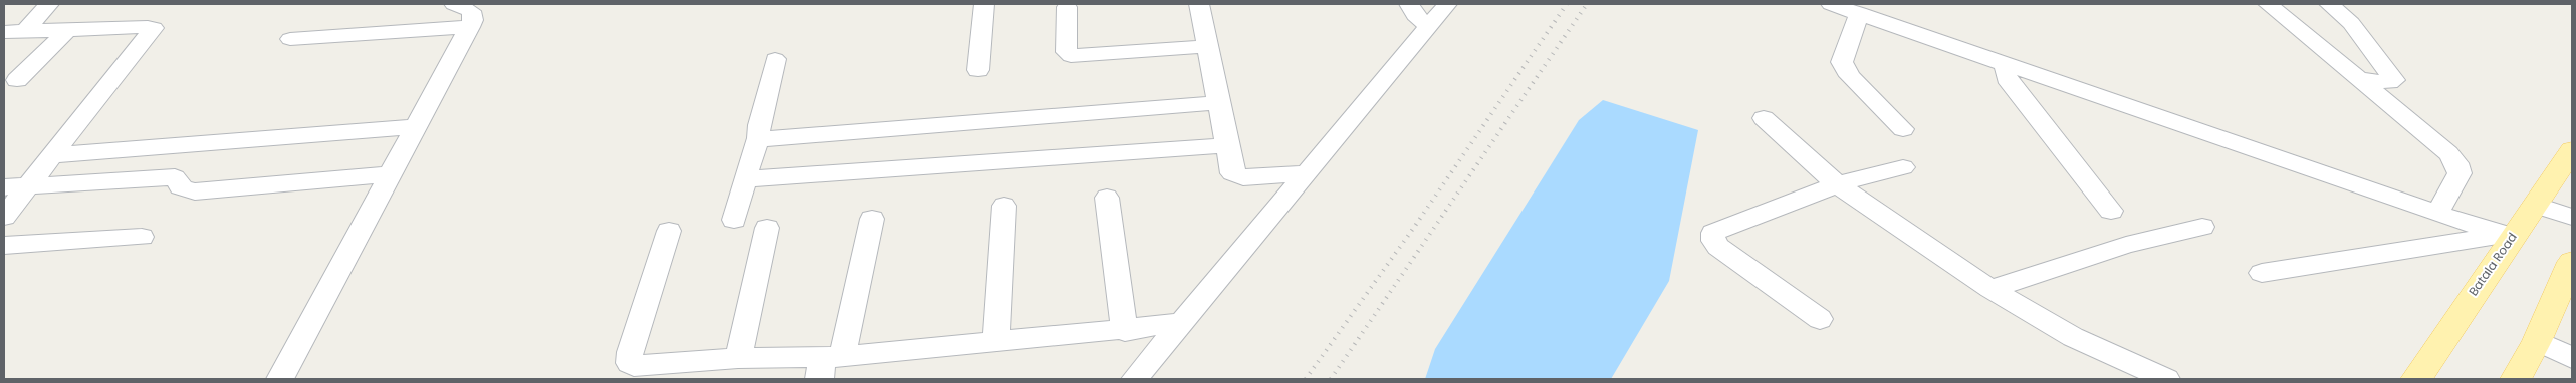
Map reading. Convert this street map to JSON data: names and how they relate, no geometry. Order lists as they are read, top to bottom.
{
  "streets": {
    "main road": ["Batala Road"]
  }
}
